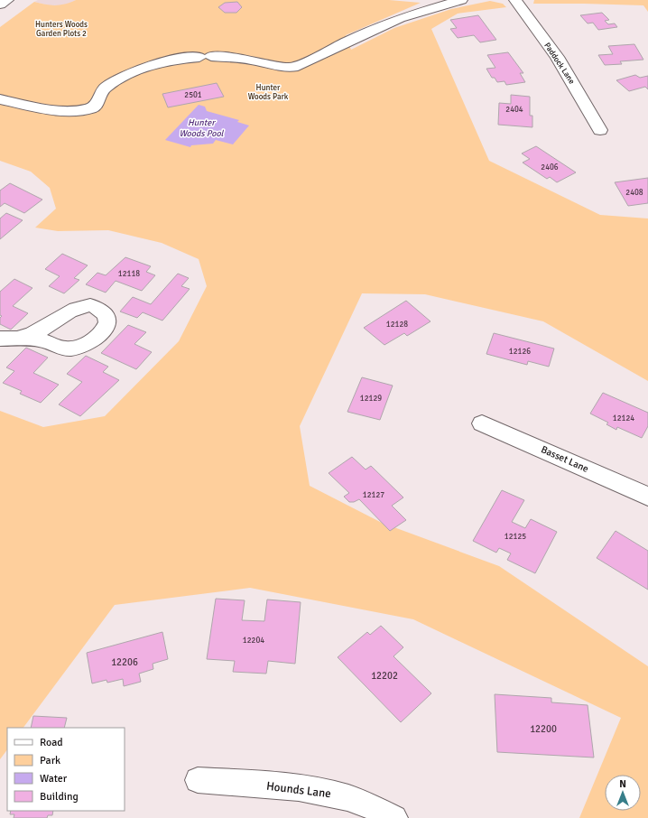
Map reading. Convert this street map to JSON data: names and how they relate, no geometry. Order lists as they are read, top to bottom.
{
  "streets": {
    "street": ["Paddock Lane", "Basset Lane", "Hounds Lane"]
  },
  "water": ["Hunter Woods Pool"],
  "parks": ["Hunters Woods Garden Plots 2", "Hunter Woods Park"],
  "house_numbers": [
    "2501",
    "2404",
    "2406",
    "2408",
    "12118",
    "12128",
    "12126",
    "12129",
    "12124",
    "12127",
    "12125",
    "12204",
    "12206",
    "12202",
    "12200"
  ],
  "legend": [
    "Road",
    "Park",
    "Water",
    "Building"
  ],
  "north": "top"
}
